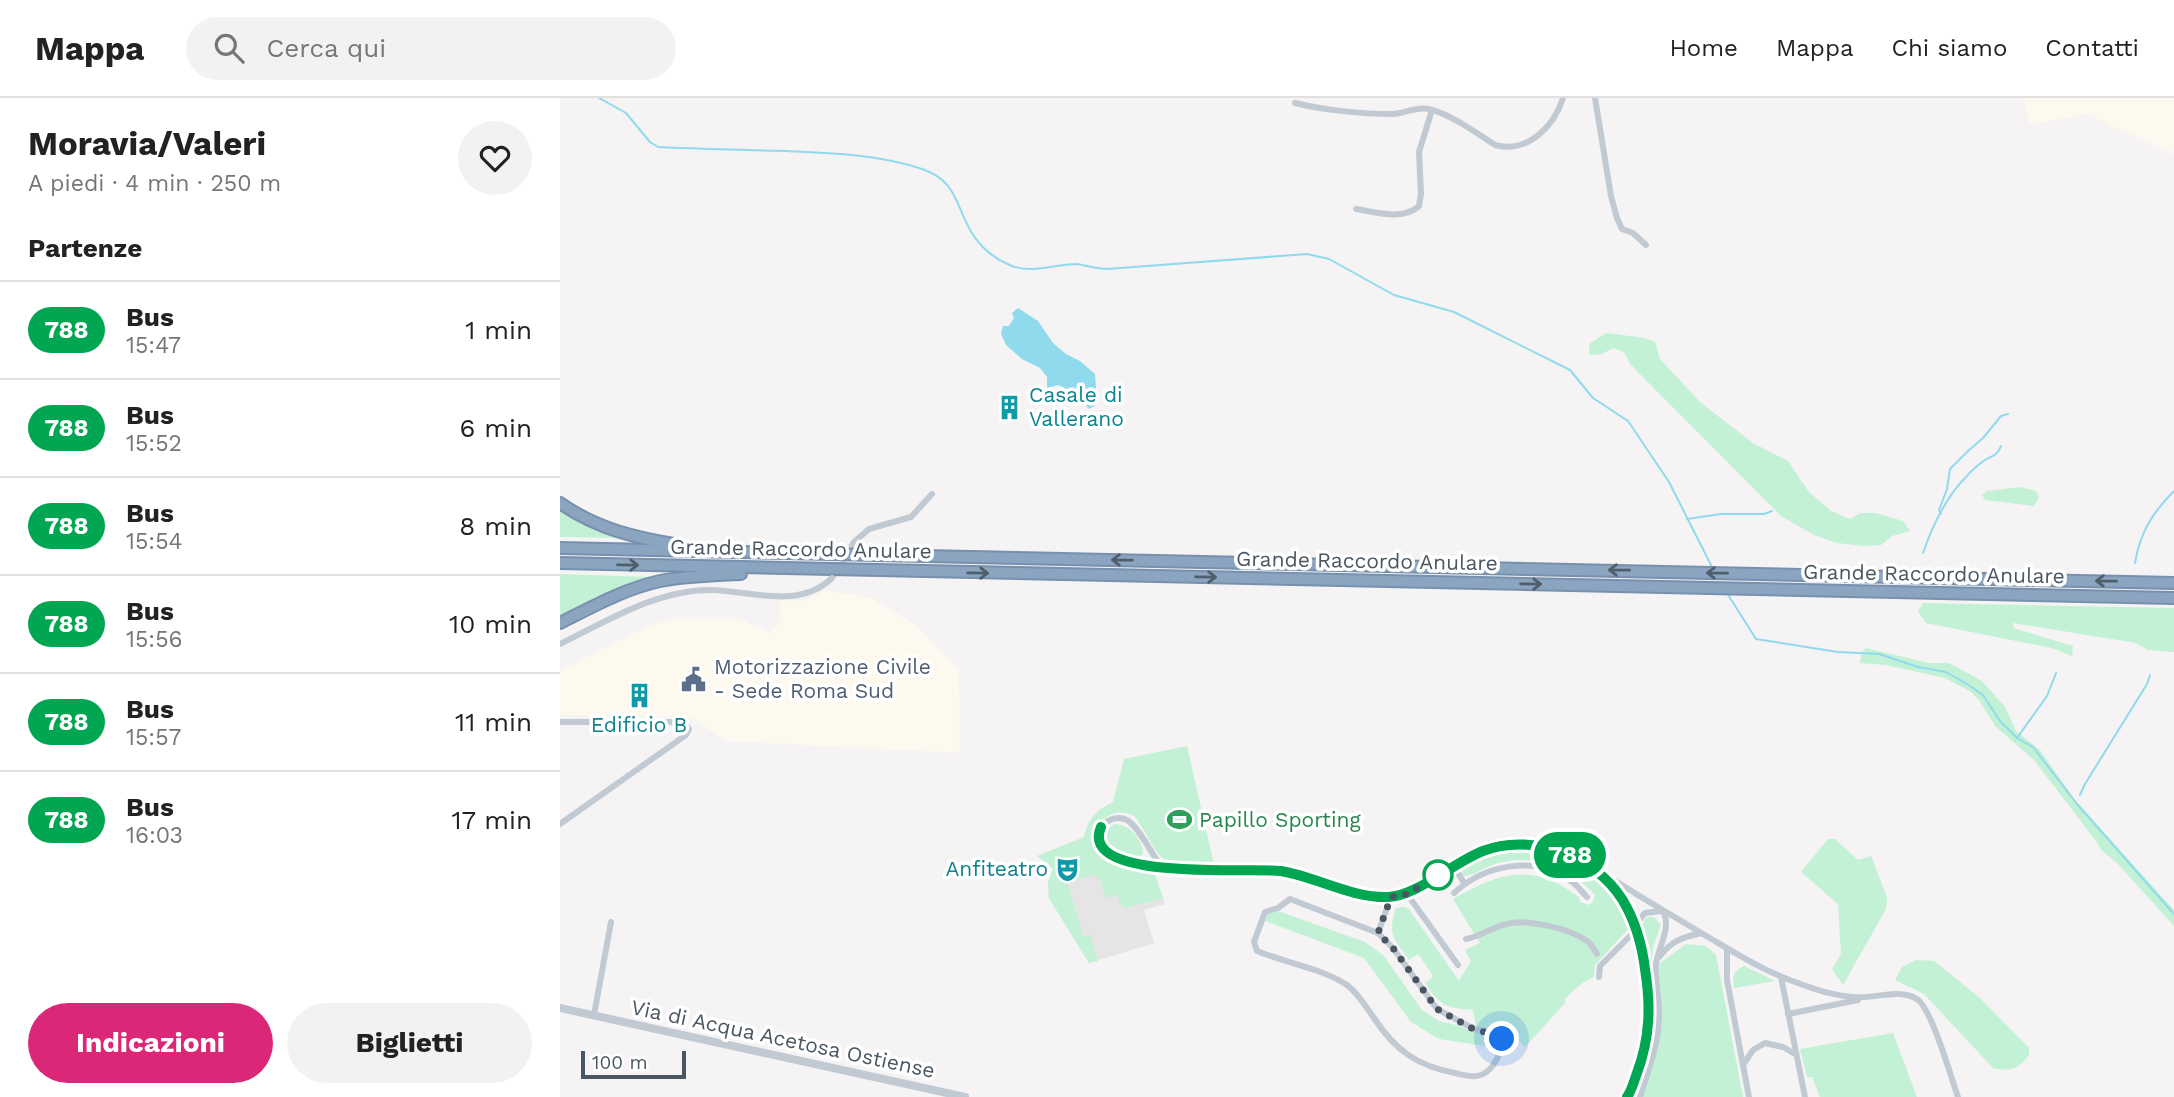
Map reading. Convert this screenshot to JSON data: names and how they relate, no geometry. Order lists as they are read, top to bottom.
{
  "streets": {
    "highway": ["Grande Raccordo Anulare"],
    "street": ["Via di Acqua Acetosa Ostiense"]
  },
  "places": {
    "building": ["Casale di Vallerano", "Edificio B"],
    "public building": ["Motorizzazione Civile - Sede Roma Sud"],
    "sports": ["Papillo Sporting"],
    "theatre": ["Anfiteatro"]
  },
  "lines": ["bus line 788"],
  "scale_bar": "100 m",
  "page": {
    "header": "Mappa",
    "search": "Cerca qui",
    "nav": [
      "Home",
      "Mappa",
      "Chi siamo",
      "Contatti"
    ],
    "heading": [
      ["Moravia/Valeri", "A piedi · 4 min · 250 m"],
      "Partenze"
    ],
    "on_map": "788",
    "list": [
      {
        "mark": "788",
        "name": "Bus",
        "note": "15:47",
        "value": "1 min"
      },
      {
        "mark": "788",
        "name": "Bus",
        "note": "15:52",
        "value": "6 min"
      },
      {
        "mark": "788",
        "name": "Bus",
        "note": "15:54",
        "value": "8 min"
      },
      {
        "mark": "788",
        "name": "Bus",
        "note": "15:56",
        "value": "10 min"
      },
      {
        "mark": "788",
        "name": "Bus",
        "note": "15:57",
        "value": "11 min"
      },
      {
        "mark": "788",
        "name": "Bus",
        "note": "16:03",
        "value": "17 min"
      }
    ],
    "buttons": ["Indicazioni", "Biglietti"],
    "scale": "100 m"
  }
}
